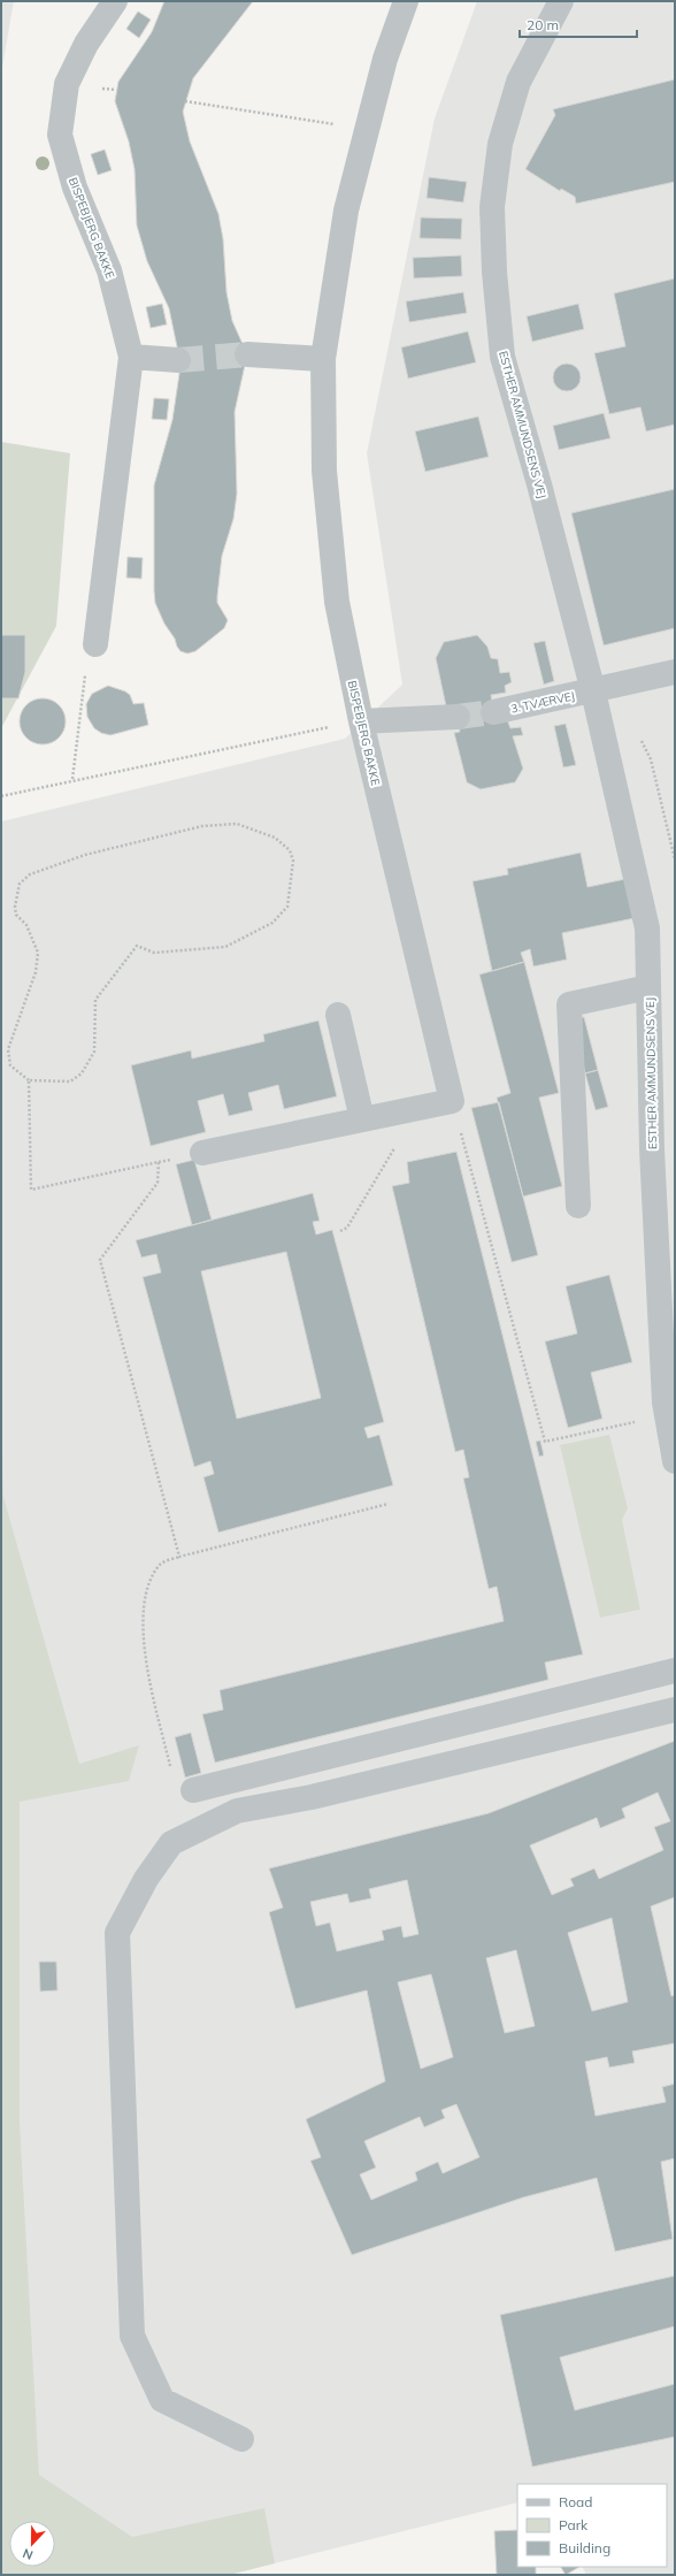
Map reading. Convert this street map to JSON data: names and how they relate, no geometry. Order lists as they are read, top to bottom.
{
  "streets": {
    "street": ["BISPEBJERG BAKKE", "ESTHER AMMUNDSENS VEJ", "3. TVÆRVEJ"]
  },
  "crossings": [
    ["ESTHER AMMUNDSENS VEJ", "3. TVÆRVEJ"]
  ],
  "legend": ["Road", "Park", "Building"],
  "scale_bar": "20 m",
  "north": "bottom"
}
